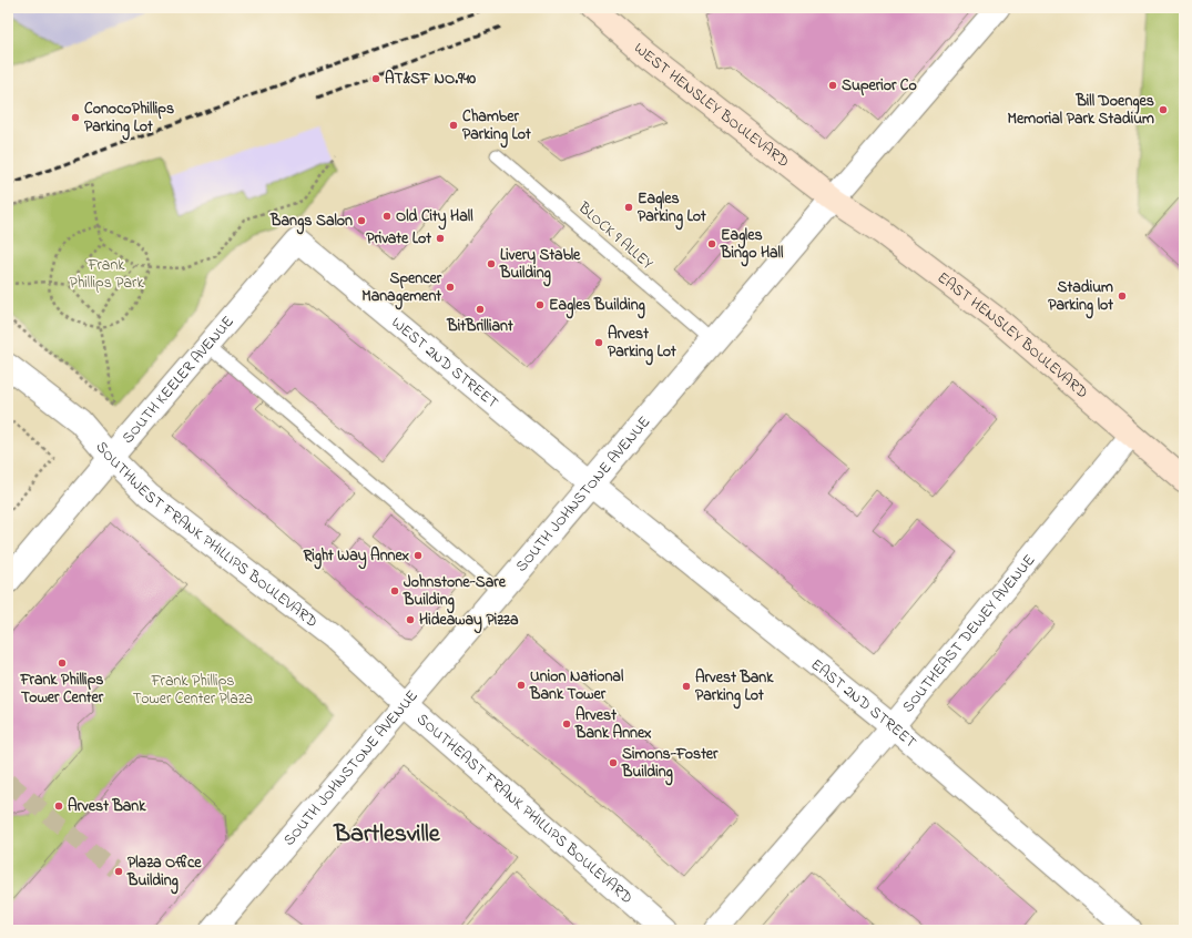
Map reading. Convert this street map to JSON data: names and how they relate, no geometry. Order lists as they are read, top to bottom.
{
  "streets": {
    "main road": ["WEST HENSLEY BOULEVARD", "EAST HENSLEY BOULEVARD"],
    "street": [
      "WEST 2ND STREET",
      "SOUTH KEELER AVENUE",
      "SOUTH JOHNSTONE AVENUE",
      "SOUTHWEST FRANK PHILLIPS BOULEVARD",
      "SOUTHEAST DEWEY AVENUE",
      "EAST 2ND STREET",
      "SOUTHEAST FRANK PHILLIPS BOULEVARD"
    ],
    "lane": ["BLOCK 9 ALLEY"]
  },
  "crossings": [
    ["WEST HENSLEY BOULEVARD", "EAST HENSLEY BOULEVARD"],
    ["WEST HENSLEY BOULEVARD", "SOUTH JOHNSTONE AVENUE"],
    ["BLOCK 9 ALLEY", "SOUTH JOHNSTONE AVENUE"],
    ["EAST HENSLEY BOULEVARD", "SOUTH JOHNSTONE AVENUE"],
    ["EAST HENSLEY BOULEVARD", "SOUTHEAST DEWEY AVENUE"],
    ["WEST 2ND STREET", "SOUTH KEELER AVENUE"],
    ["WEST 2ND STREET", "SOUTH JOHNSTONE AVENUE"],
    ["WEST 2ND STREET", "EAST 2ND STREET"],
    ["SOUTH KEELER AVENUE", "SOUTHWEST FRANK PHILLIPS BOULEVARD"],
    ["SOUTH JOHNSTONE AVENUE", "SOUTHWEST FRANK PHILLIPS BOULEVARD"],
    ["SOUTH JOHNSTONE AVENUE", "EAST 2ND STREET"],
    ["SOUTH JOHNSTONE AVENUE", "SOUTHEAST FRANK PHILLIPS BOULEVARD"],
    ["SOUTHWEST FRANK PHILLIPS BOULEVARD", "SOUTHEAST FRANK PHILLIPS BOULEVARD"],
    ["SOUTHEAST DEWEY AVENUE", "EAST 2ND STREET"]
  ],
  "districts": ["Bartlesville"],
  "parks": ["Frank Phillips Park", "Frank Phillips Tower Center Plaza"],
  "places": [
    "AT&SF NO.940",
    "Superior Co",
    "Bill Doenges Memorial Park Stadium",
    "ConocoPhillips Parking Lot",
    "Chamber Parking Lot",
    "Eagles Parking Lot",
    "Old City Hall",
    "Bangs Salon",
    "Private Lot",
    "Eagles Bingo Hall",
    "Livery Stable Building",
    "Spencer Management",
    "Stadium Parking lot",
    "Eagles Building",
    "BitBrilliant",
    "Arvest Parking Lot",
    "Right Way Annex",
    "Johnstone-Sare Building",
    "Hideaway Pizza",
    "Frank Phillips Tower Center",
    "Union National Bank Tower",
    "Arvest Bank Parking Lot",
    "Arvest Bank Annex",
    "Simons-Foster Building",
    "Arvest Bank",
    "Plaza Office Building"
  ]
}
